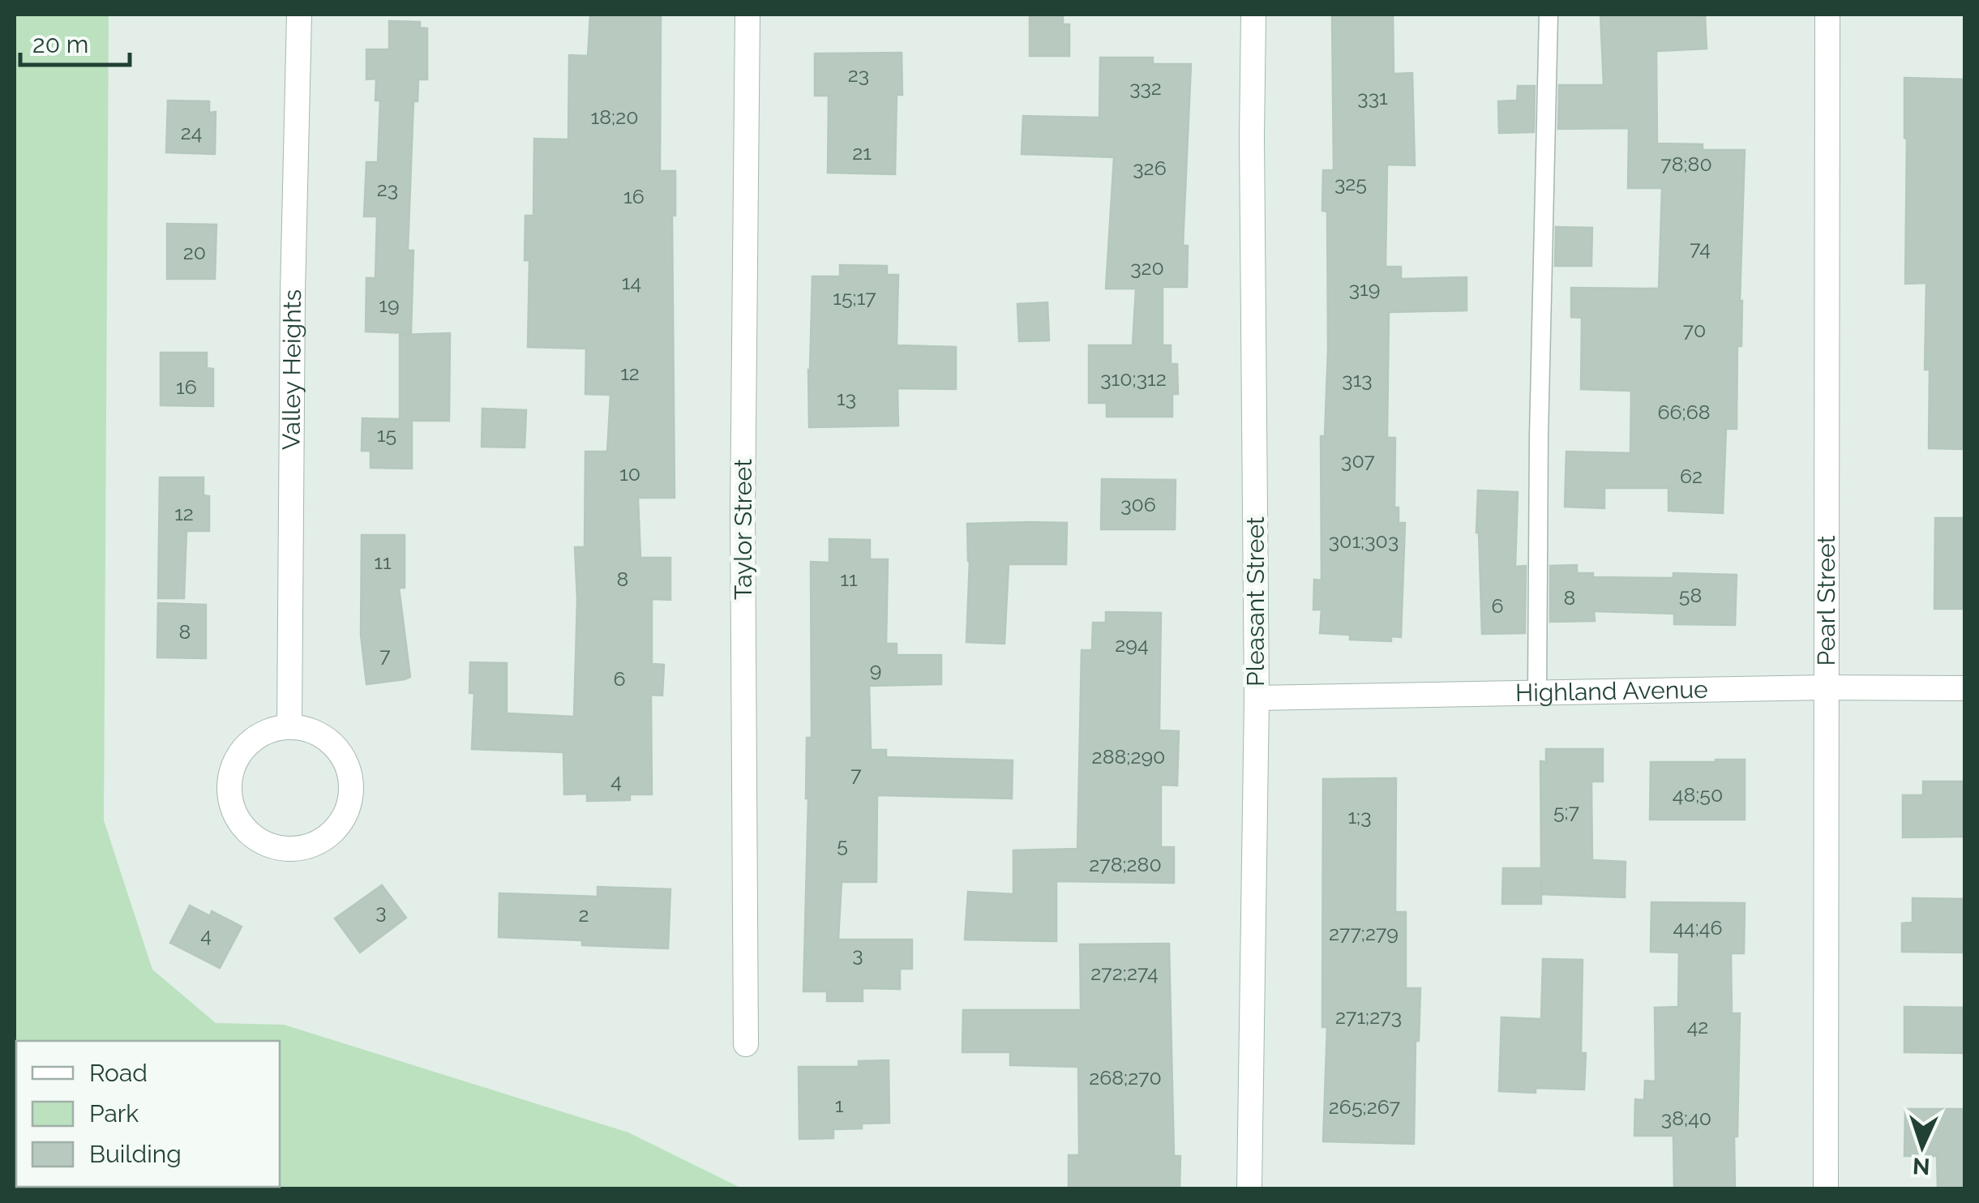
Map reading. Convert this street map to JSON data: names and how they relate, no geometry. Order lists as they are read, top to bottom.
{
  "streets": {
    "street": [
      "Valley Heights",
      "Taylor Street",
      "Pleasant Street",
      "Pearl Street",
      "Highland Avenue"
    ]
  },
  "crossings": [
    ["Pleasant Street", "Highland Avenue"],
    ["Pearl Street", "Highland Avenue"]
  ],
  "house_numbers": [
    "23",
    "332",
    "331",
    "18;20",
    "24",
    "21",
    "78;80",
    "326",
    "325",
    "23",
    "16",
    "74",
    "20",
    "320",
    "14",
    "319",
    "15;17",
    "19",
    "70",
    "12",
    "310;312",
    "313",
    "16",
    "13",
    "66;68",
    "15",
    "307",
    "10",
    "62",
    "306",
    "12",
    "301;303",
    "11",
    "8",
    "11",
    "58",
    "8",
    "6",
    "8",
    "294",
    "7",
    "9",
    "6",
    "288;290",
    "7",
    "4",
    "48;50",
    "5;7",
    "1;3",
    "5",
    "278;280",
    "3",
    "2",
    "44;46",
    "277;279",
    "4",
    "3",
    "272;274",
    "271;273",
    "42",
    "268;270",
    "1",
    "265;267",
    "38;40"
  ],
  "legend": ["Road", "Park", "Building"],
  "scale_bar": "20 m",
  "north": "bottom"
}
